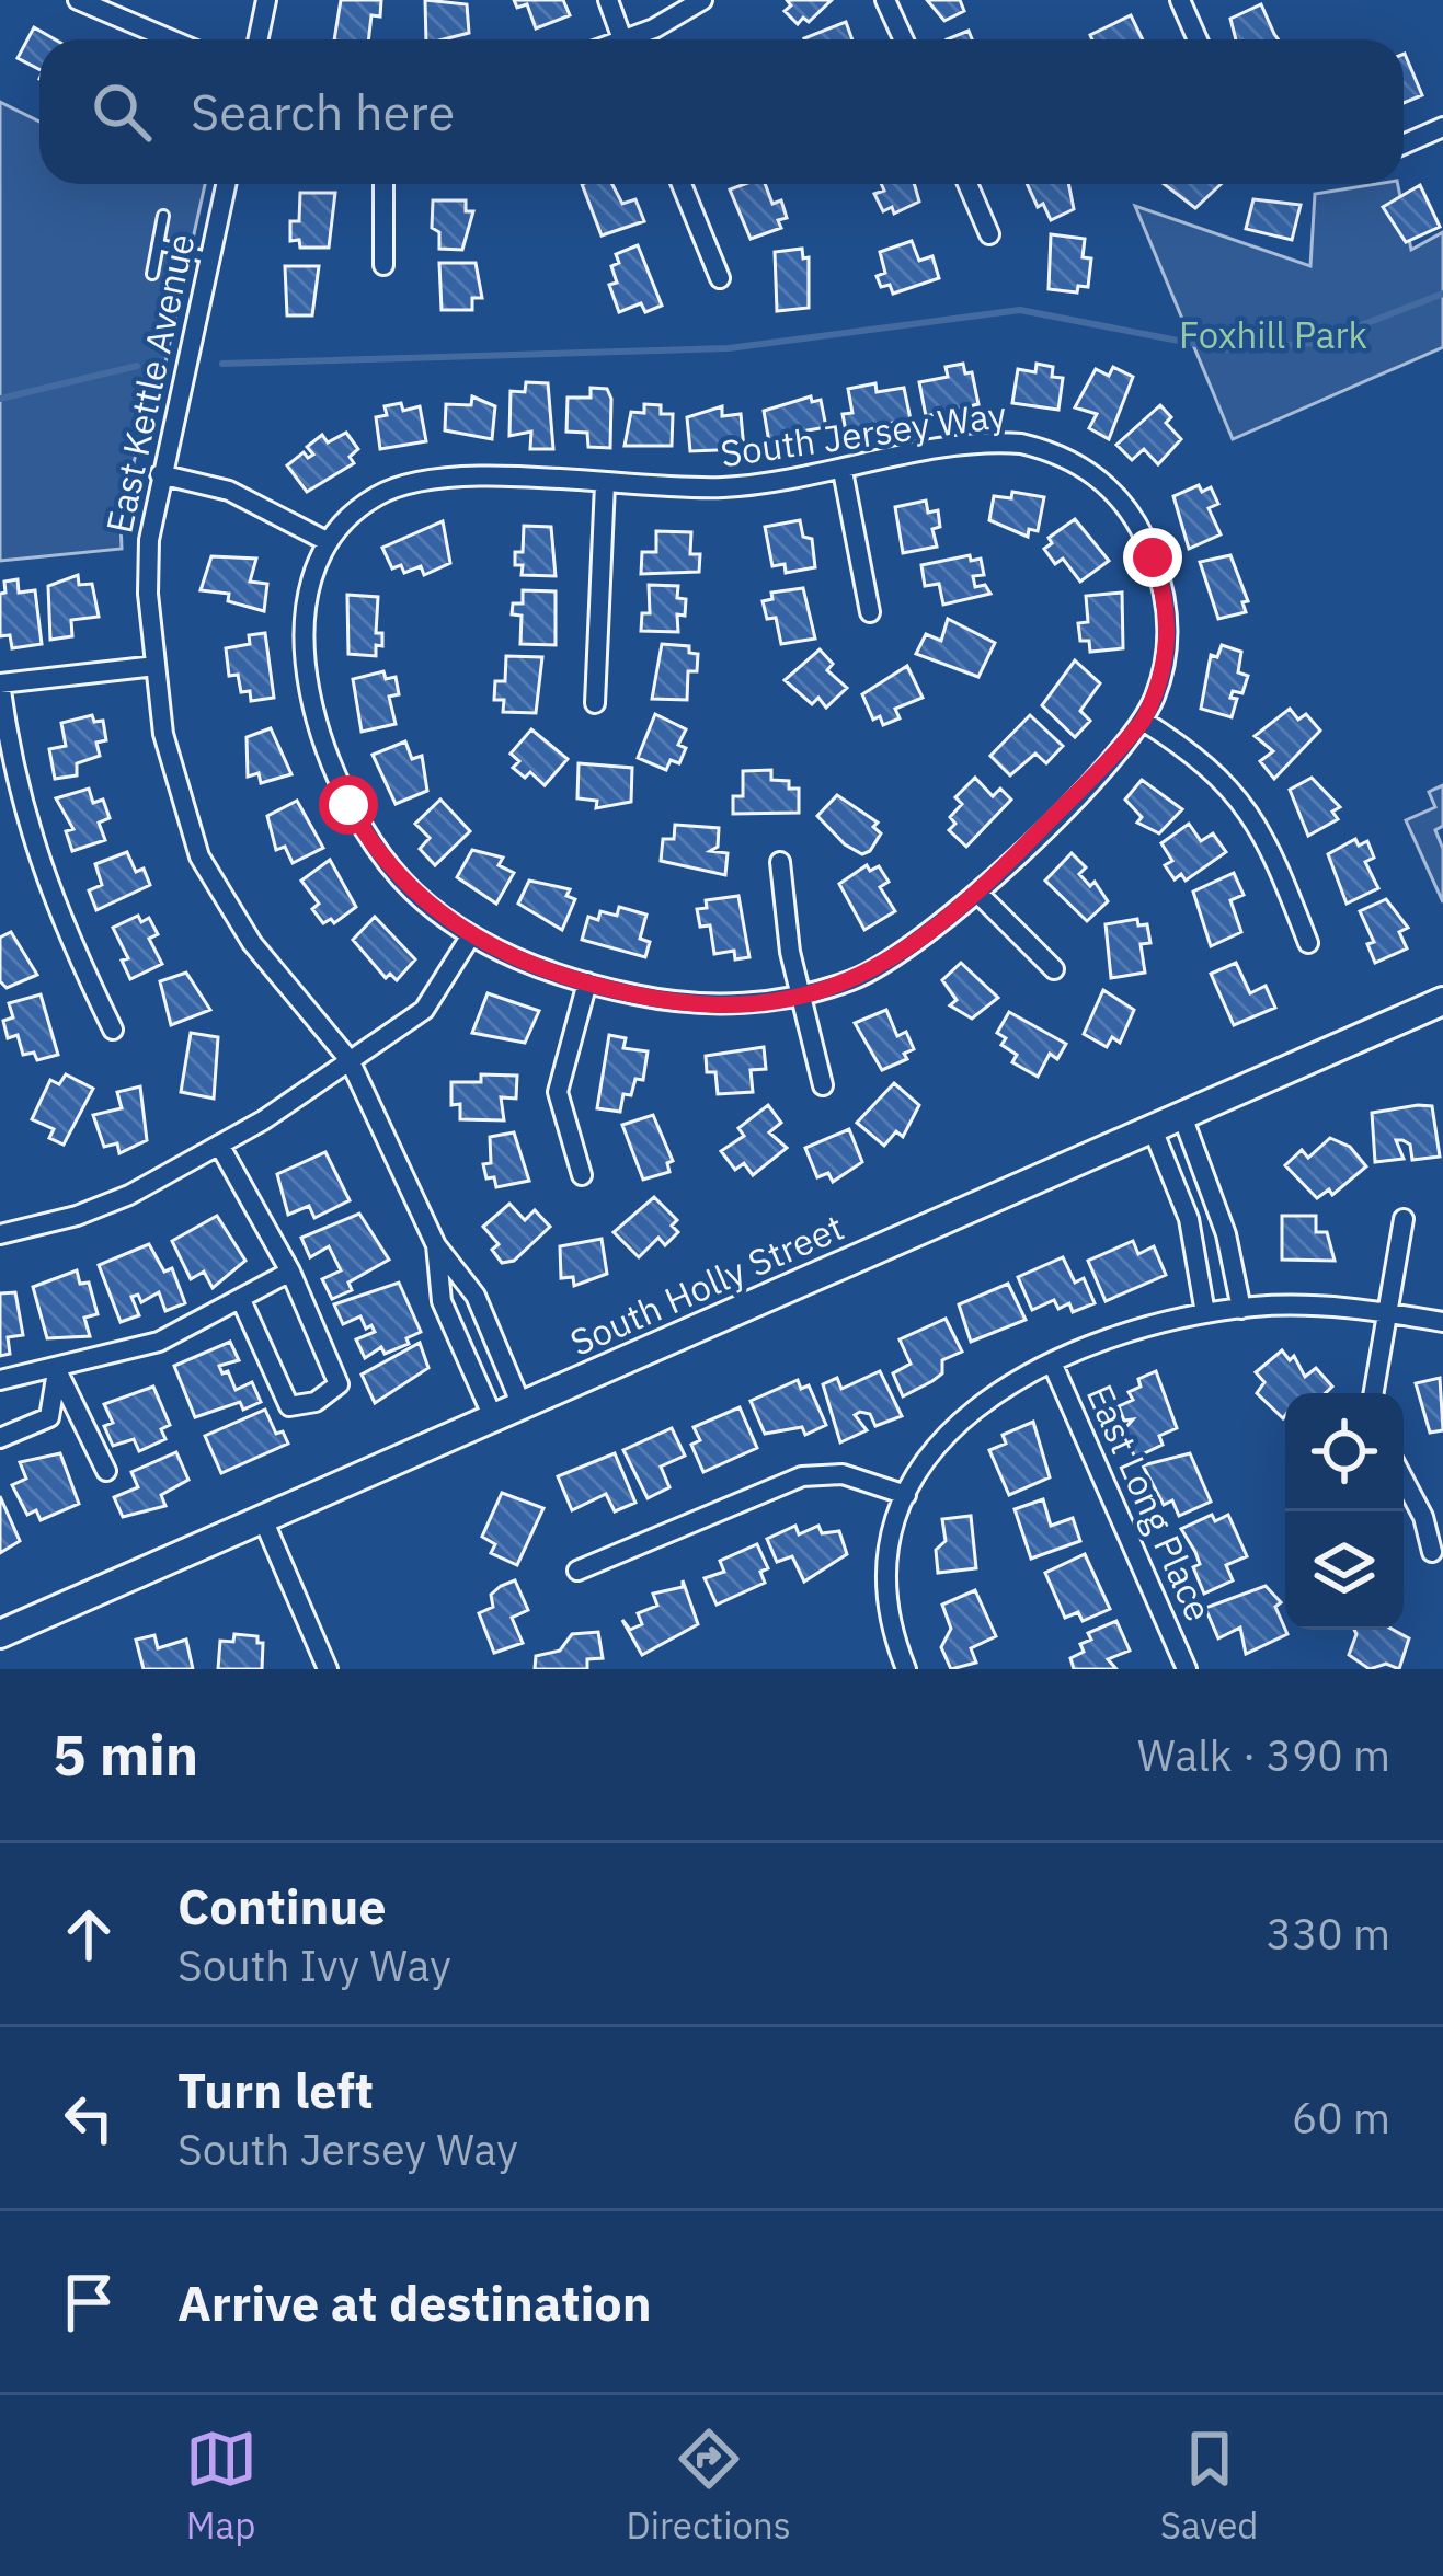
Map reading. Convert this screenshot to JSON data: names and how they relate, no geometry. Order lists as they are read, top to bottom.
{
  "streets": {
    "main road": ["South Holly Street"],
    "street": ["East Kettle Avenue", "South Jersey Way", "East Long Place"]
  },
  "crossings": [
    ["East Kettle Avenue", "South Holly Street"]
  ],
  "parks": ["Foxhill Park"],
  "page": {
    "search": "Search here",
    "heading": ["5 min", "Walk · 390 m"],
    "list": [
      ["Continue", "South Ivy Way", "330 m"],
      ["Turn left", "South Jersey Way", "60 m"],
      "Arrive at destination"
    ],
    "nav": ["Map", "Directions", "Saved"]
  }
}
